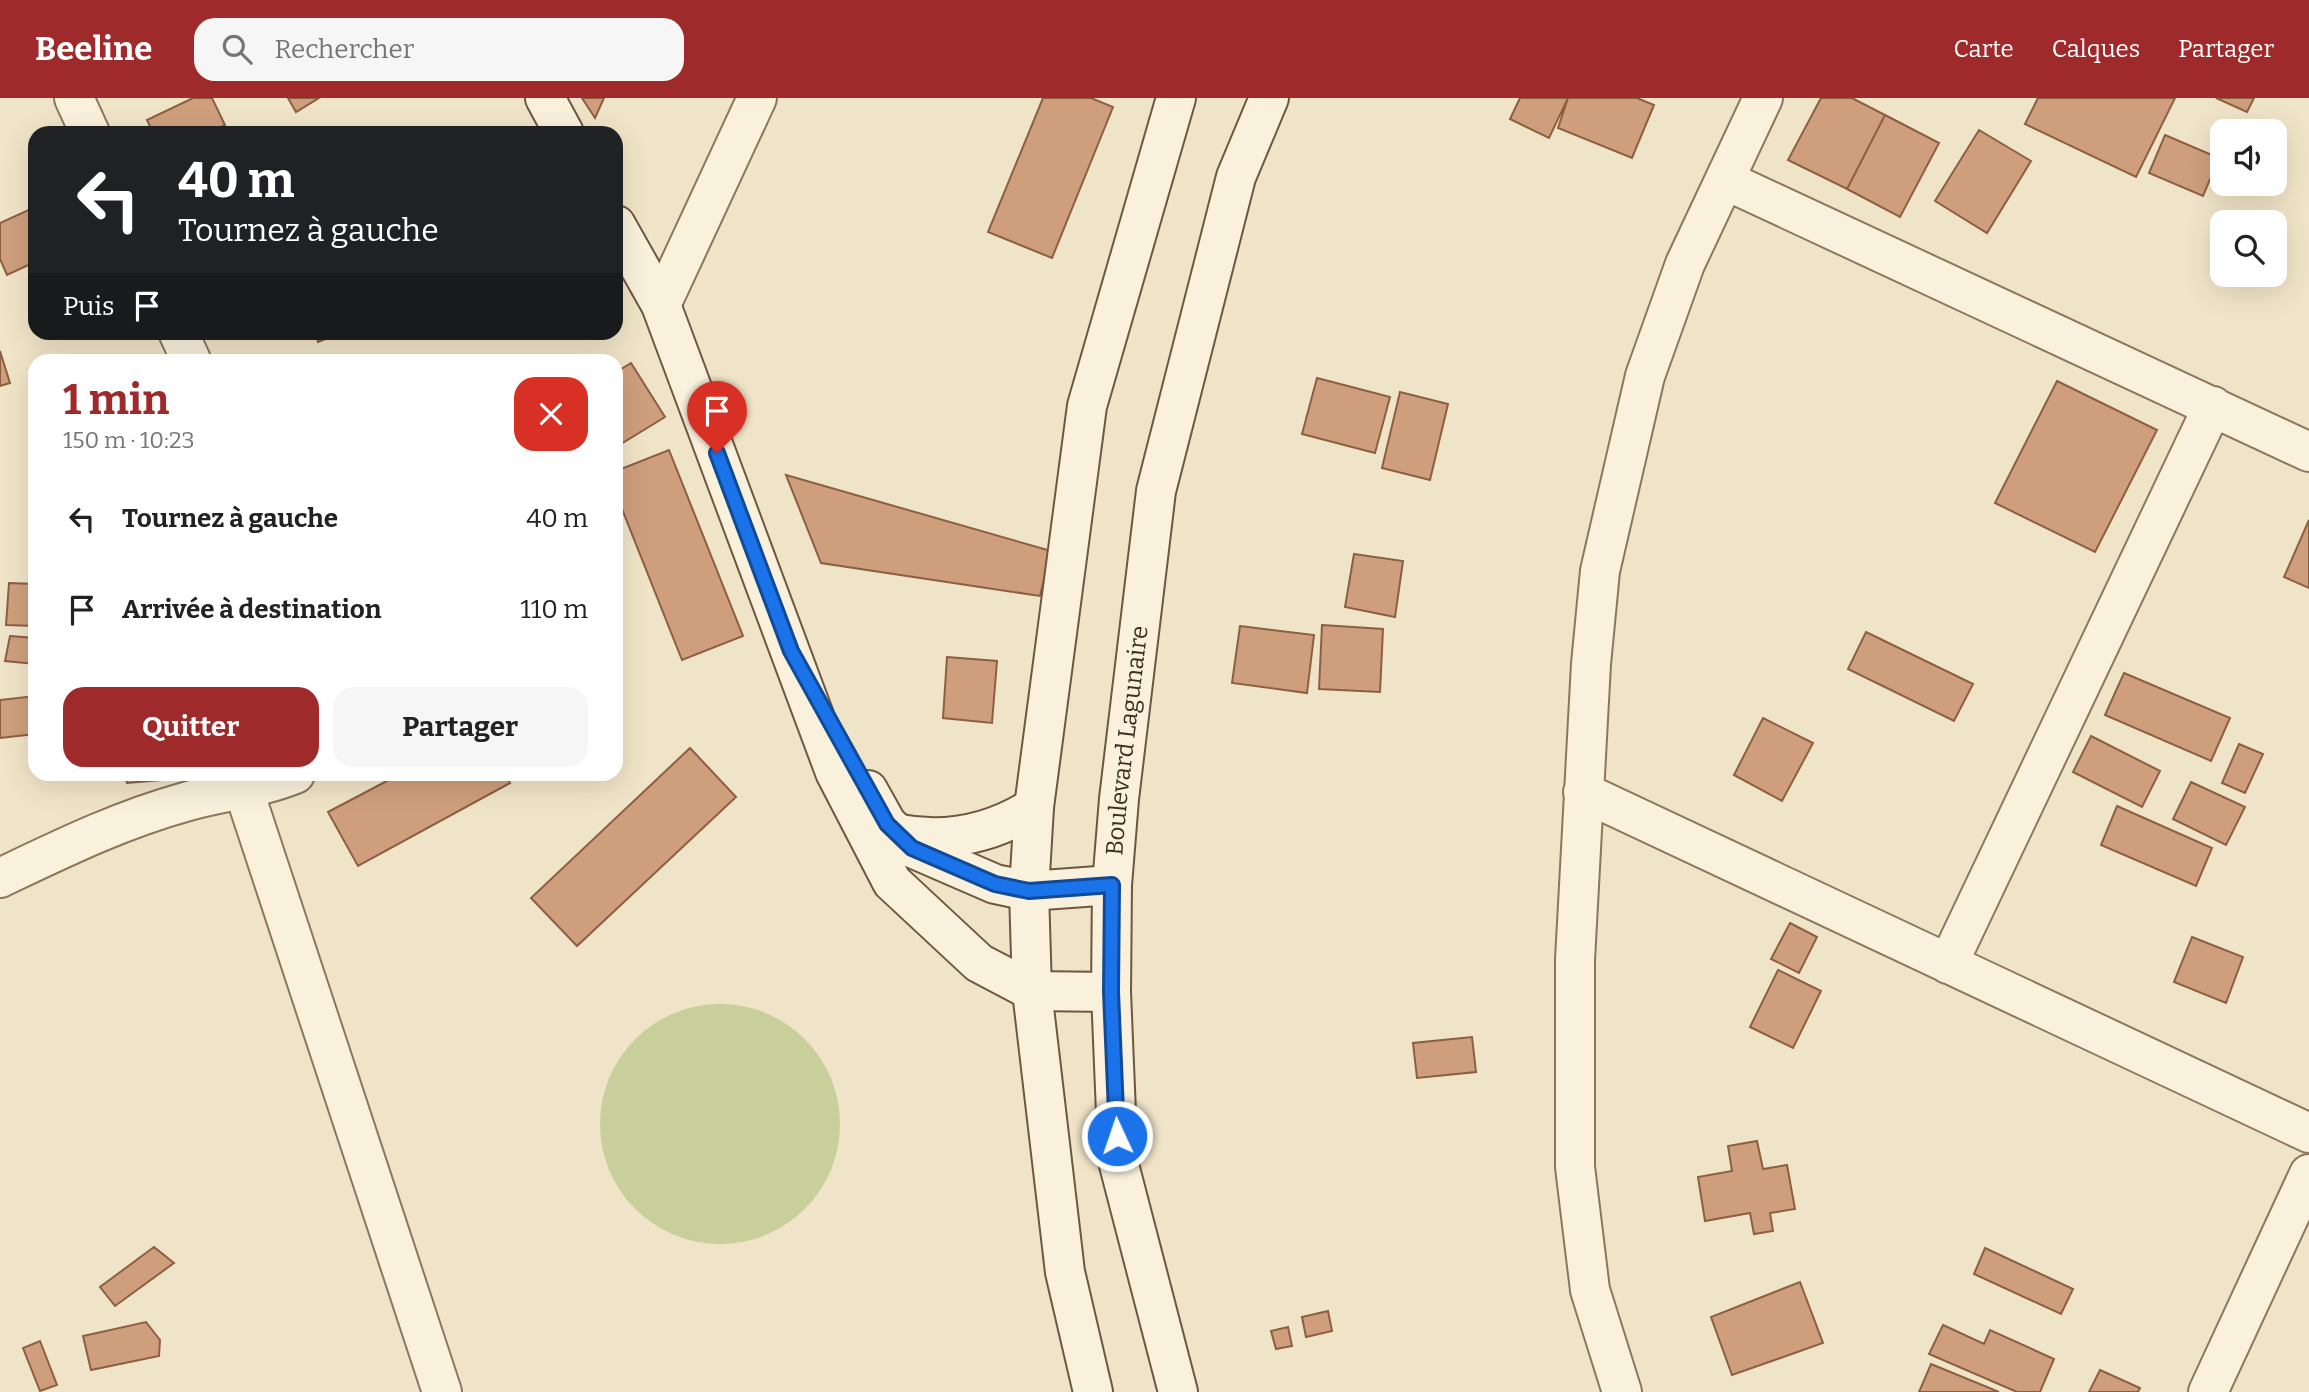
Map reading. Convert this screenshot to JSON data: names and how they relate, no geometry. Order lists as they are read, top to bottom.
{
  "streets": {
    "street": ["Boulevard Lagunaire"]
  },
  "page": {
    "header": "Beeline",
    "search": "Rechercher",
    "nav": ["Carte", "Calques", "Partager"],
    "turn": ["40 m", "Tournez à gauche"],
    "then": "Puis",
    "heading": ["1 min", "150 m · 10:23"],
    "list": [
      {
        "name": "Tournez à gauche",
        "value": "40 m"
      },
      {
        "name": "Arrivée à destination",
        "value": "110 m"
      }
    ],
    "buttons": ["Quitter", "Partager"]
  }
}
